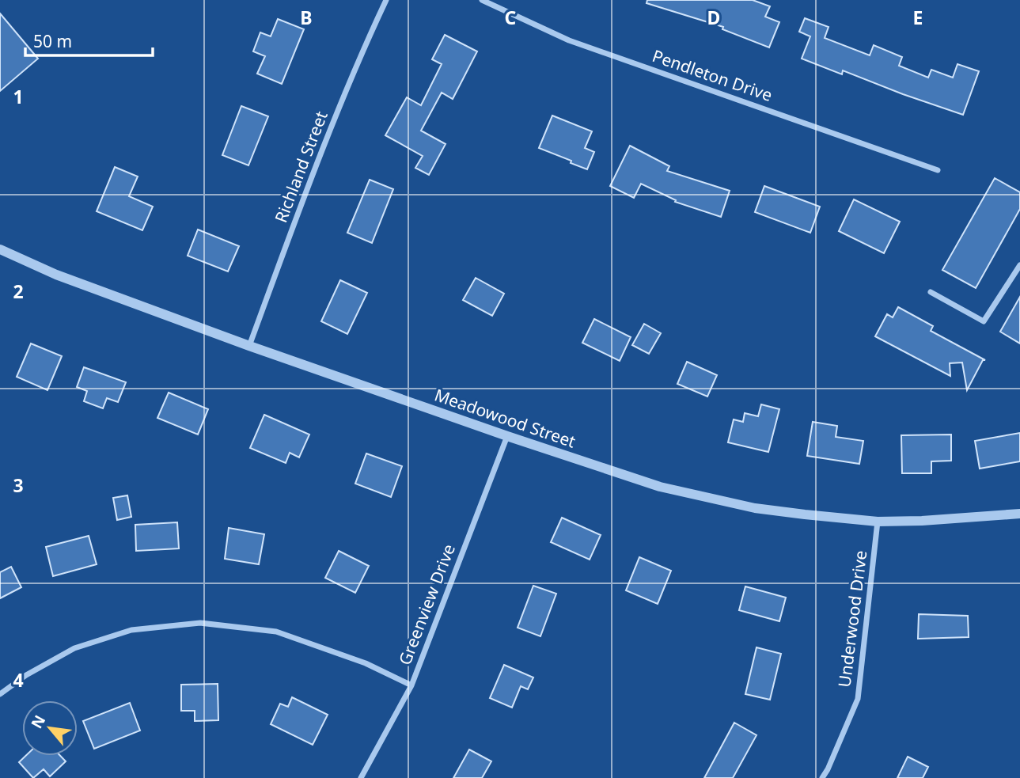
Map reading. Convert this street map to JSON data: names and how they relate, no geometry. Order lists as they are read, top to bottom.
{
  "streets": {
    "street": [
      "Pendleton Drive",
      "Richland Street",
      "Meadowood Street",
      "Greenview Drive",
      "Underwood Drive"
    ]
  },
  "crossings": [
    ["Richland Street", "Meadowood Street"],
    ["Meadowood Street", "Greenview Drive"],
    ["Meadowood Street", "Underwood Drive"]
  ],
  "scale_bar": "50 m",
  "north": "top left",
  "grid": {
    "columns": [
      "B",
      "C",
      "D",
      "E"
    ],
    "rows": [
      "1",
      "2",
      "3",
      "4"
    ]
  }
}
